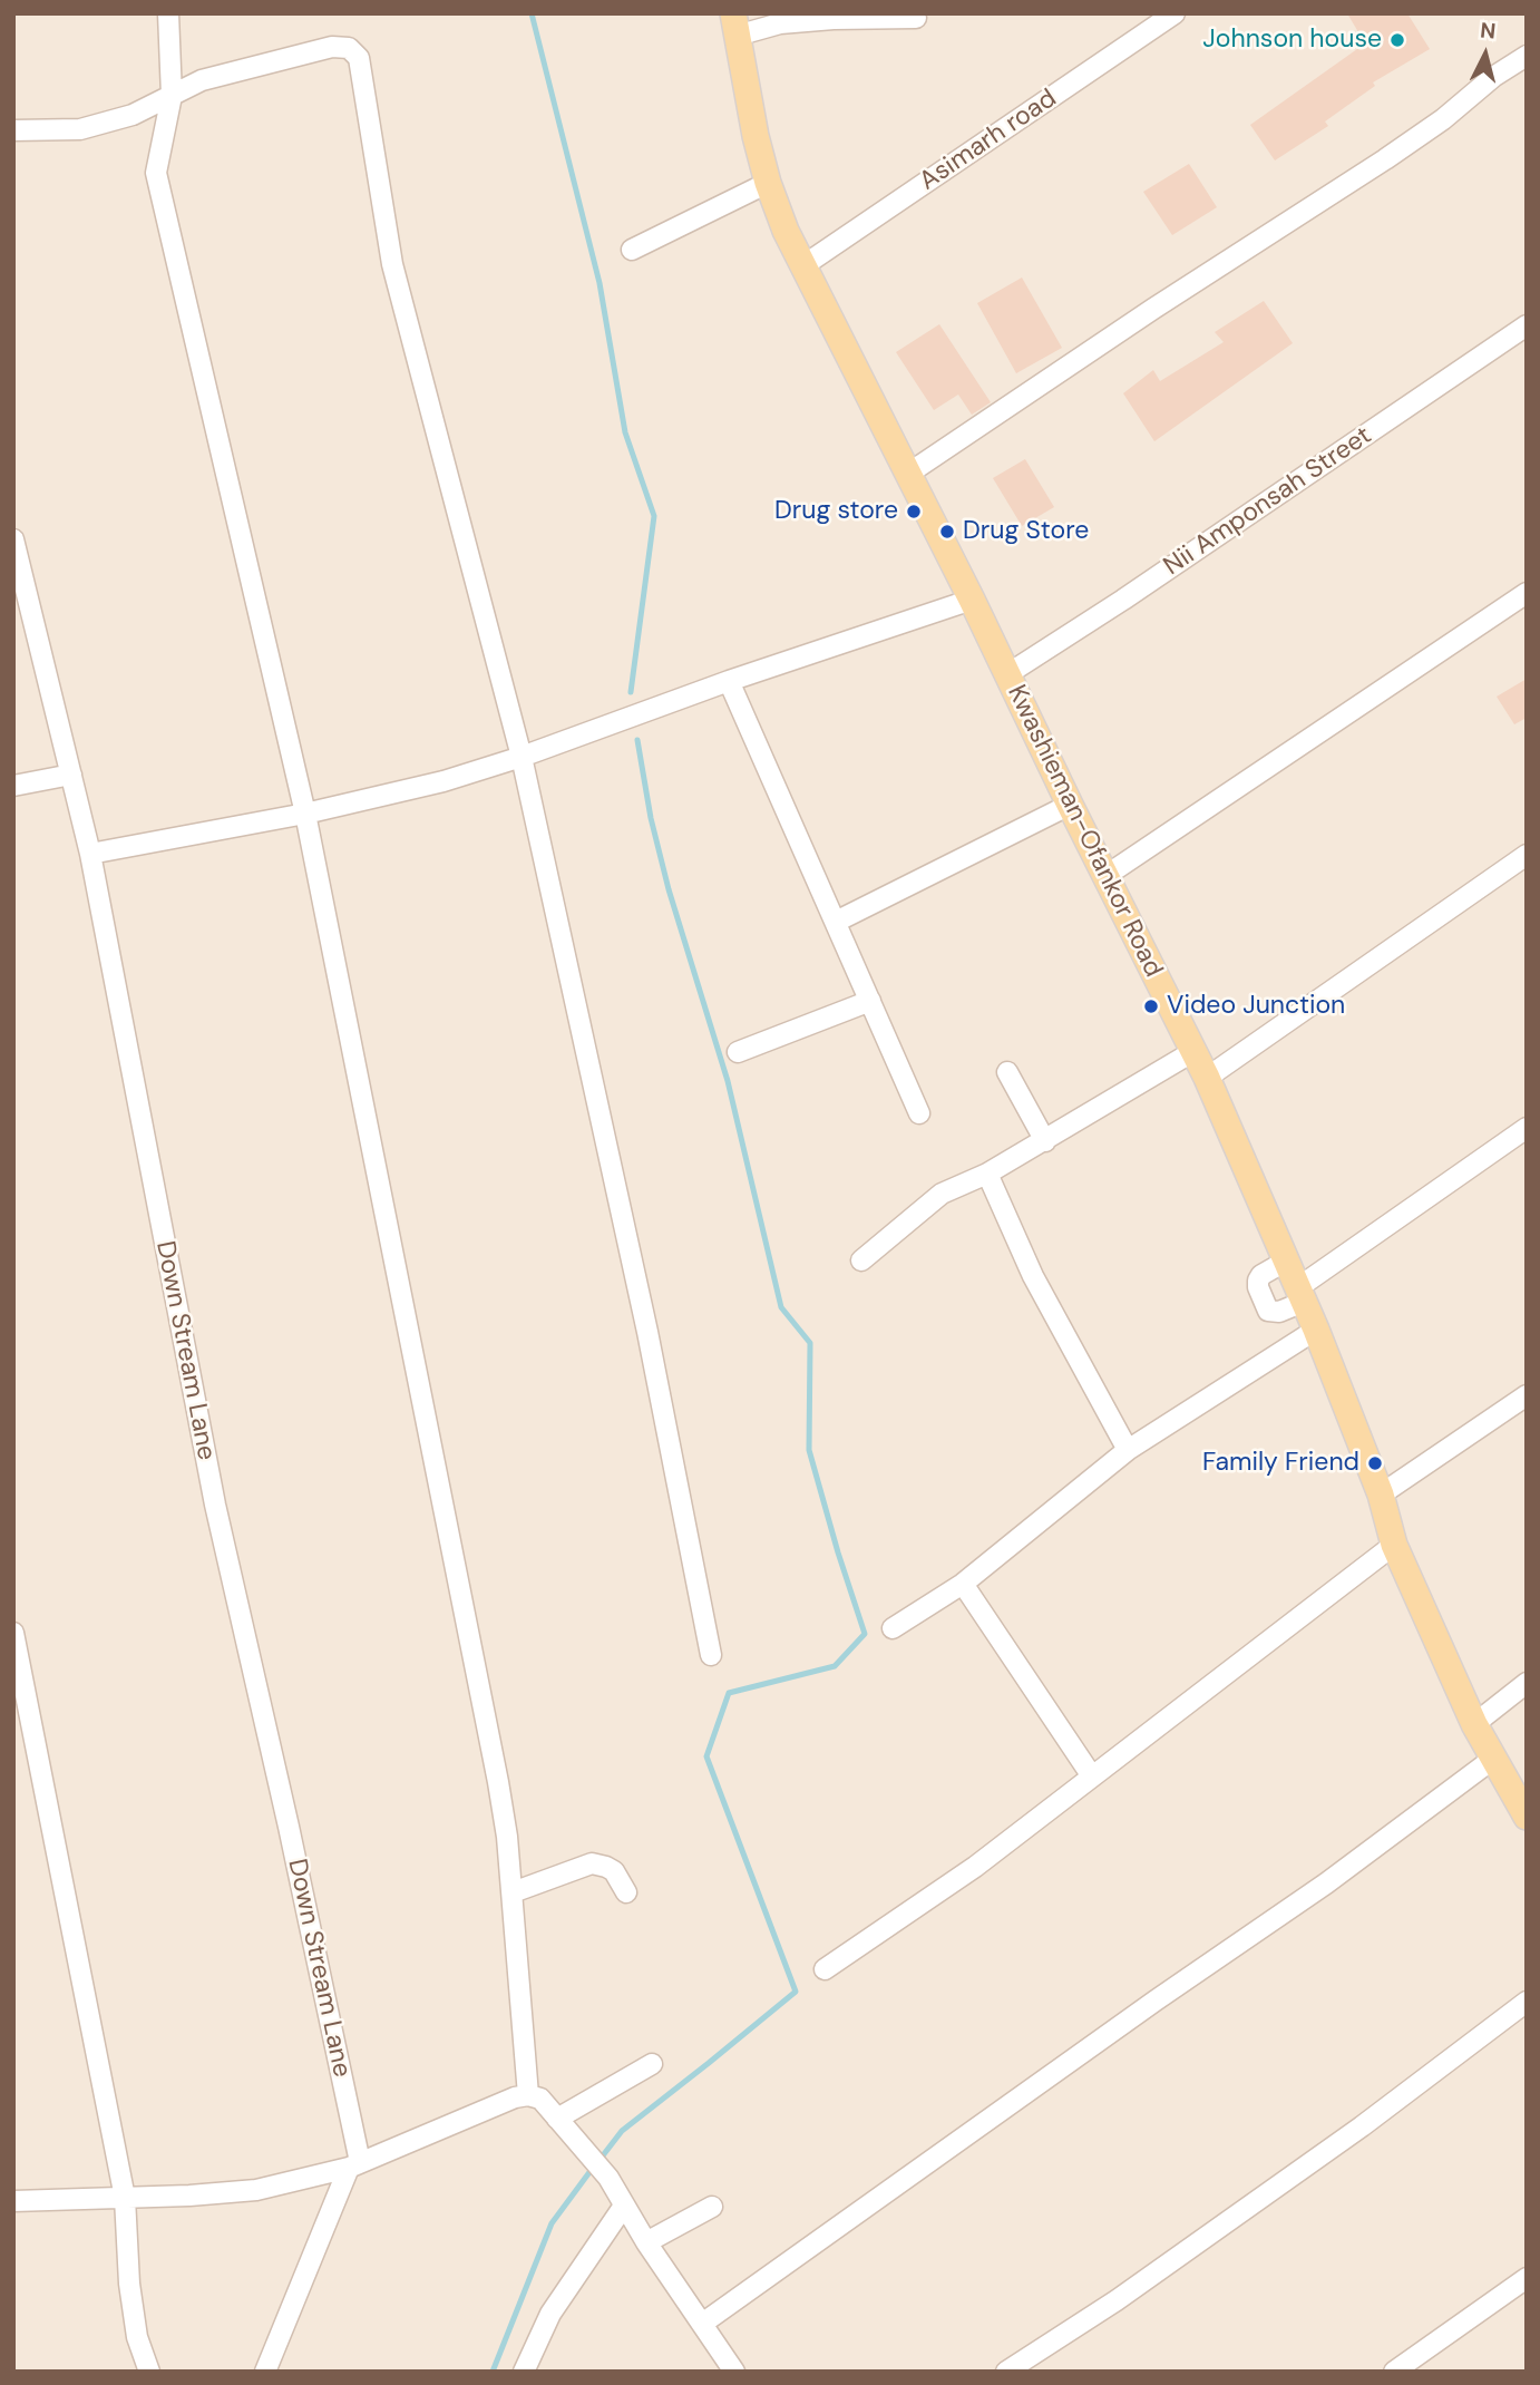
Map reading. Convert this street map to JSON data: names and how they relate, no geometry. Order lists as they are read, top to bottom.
{
  "streets": {
    "main road": ["Kwashieman-Ofankor Road"],
    "street": ["Asimarh road", "Nii Amponsah Street", "Down Stream Lane"]
  },
  "crossings": [
    ["Asimarh road", "Kwashieman-Ofankor Road"],
    ["Nii Amponsah Street", "Kwashieman-Ofankor Road"]
  ],
  "places": [
    "Johnson house",
    "Drug store",
    "Drug Store",
    "Video Junction",
    "Family Friend"
  ],
  "north": "top"
}
